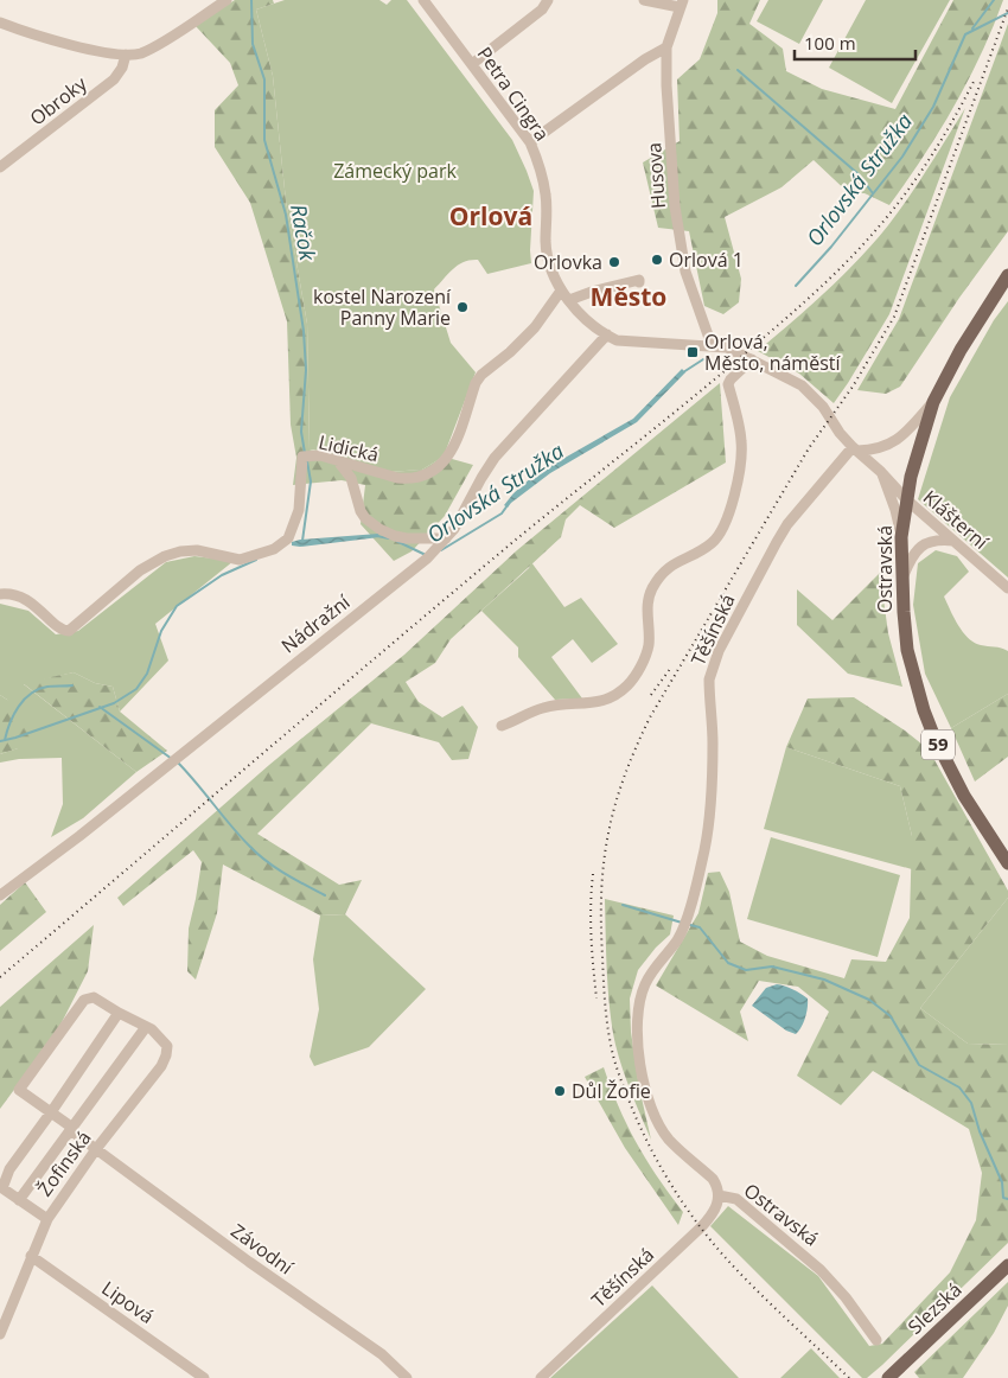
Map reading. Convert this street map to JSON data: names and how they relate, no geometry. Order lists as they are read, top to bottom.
{
  "streets": {
    "main road": ["Ostravská", "59", "Slezská"],
    "street": [
      "Petra Cingra",
      "Obroky",
      "Husova",
      "Lidická",
      "Klášterní",
      "Nádražní",
      "Těšínská",
      "Žofinská",
      "Závodní",
      "Lipová"
    ]
  },
  "crossings": [
    ["Petra Cingra", "Husova"],
    ["Petra Cingra", "Lidická"],
    ["Petra Cingra", "Klášterní"],
    ["Petra Cingra", "Ostravská"],
    ["Petra Cingra", "Nádražní"],
    ["Petra Cingra", "Těšínská"],
    ["Klášterní", "Ostravská"],
    ["Ostravská", "Těšínská"],
    ["Žofinská", "Závodní"],
    ["Žofinská", "Lipová"]
  ],
  "districts": ["Orlová", "Město"],
  "water": ["Orlovská Stružka", "Račok"],
  "parks": ["Zámecký park"],
  "places": {
    "other": [
      "Orlová 1",
      "Orlovka",
      "kostel Narození Panny Marie",
      "Důl Žofie"
    ],
    "transit": ["Orlová, Město, náměstí"]
  },
  "scale_bar": "100 m"
}
